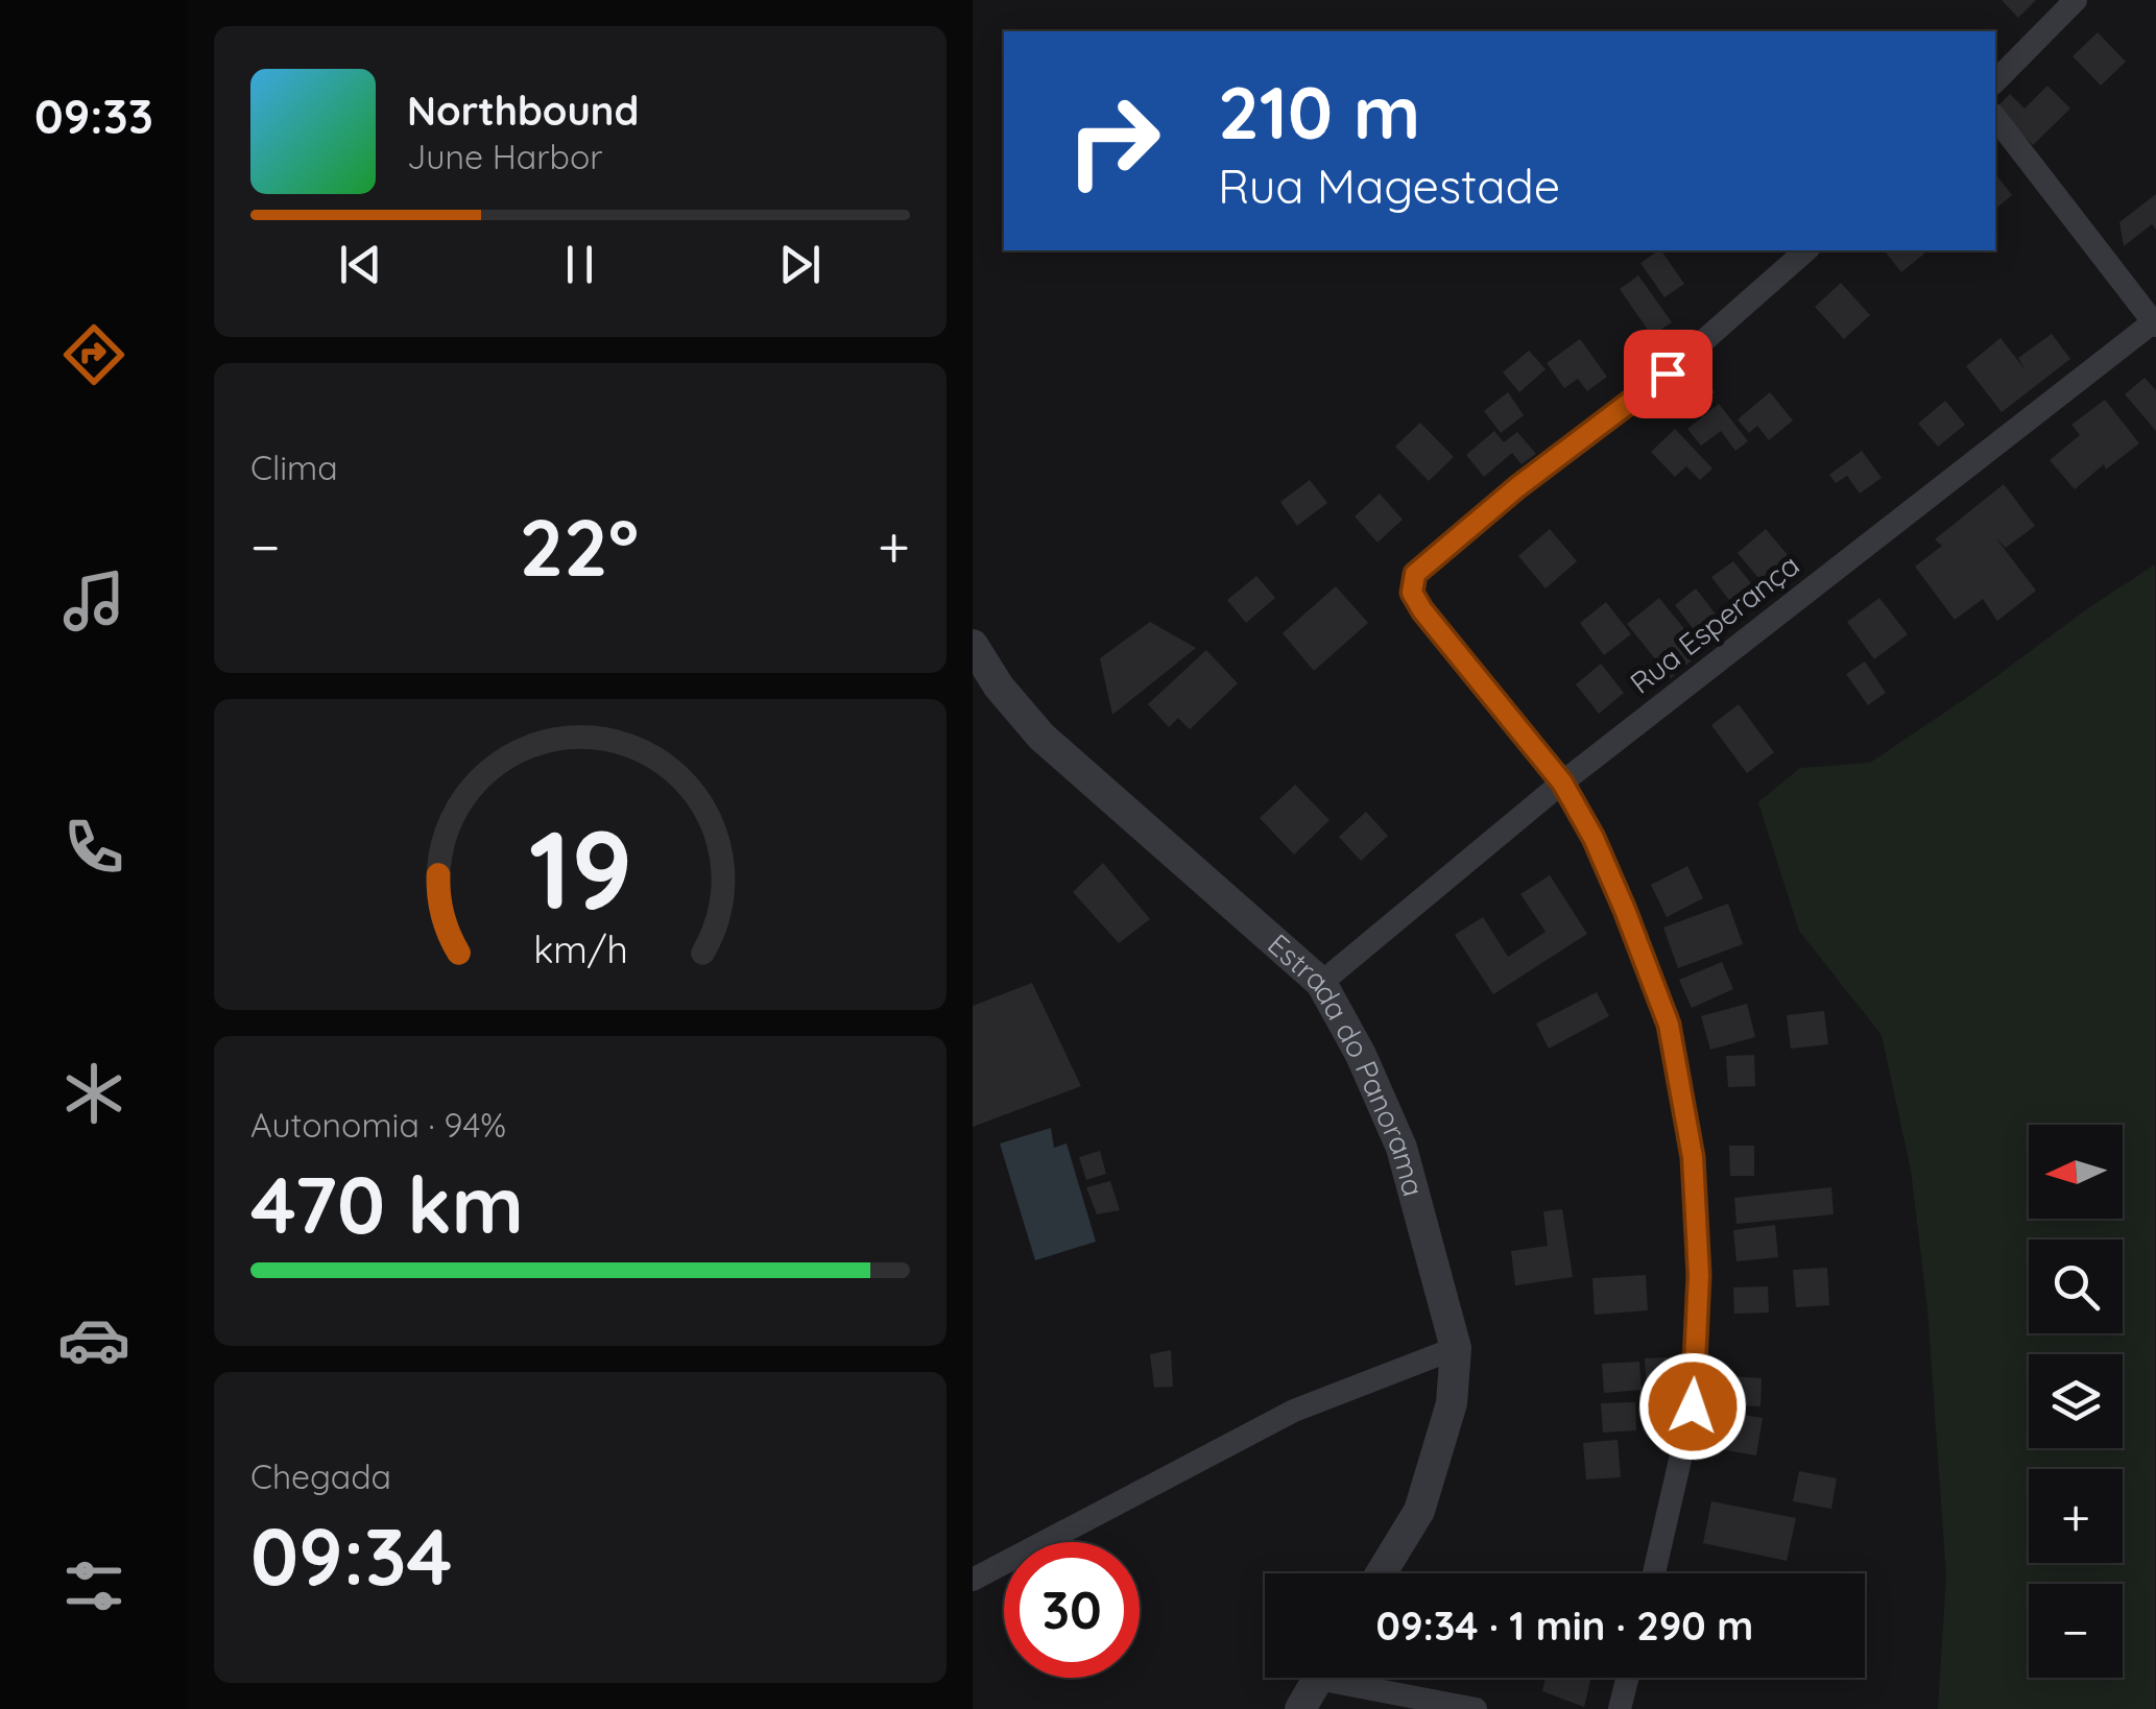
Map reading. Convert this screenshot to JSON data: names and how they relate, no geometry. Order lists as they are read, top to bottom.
{
  "streets": {
    "street": ["Rua Esperança", "Estrada do Panorama"]
  },
  "crossings": [
    ["Rua Esperança", "Estrada do Panorama"]
  ],
  "north": "left",
  "page": {
    "tabs": "09:33",
    "turn": ["210 m", "Rua Magestade"],
    "song": ["Northbound", "June Harbor"],
    "tile": [
      "Clima",
      ["Autonomia · 94%", "470 km"],
      ["Chegada", "09:34"]
    ],
    "heat": ["−", "22°", "+"],
    "map_buttons": ["+", "−"],
    "limit": "30",
    "trip": "09:34 · 1 min · 290 m",
    "gauge": ["19", "km/h"]
  }
}
